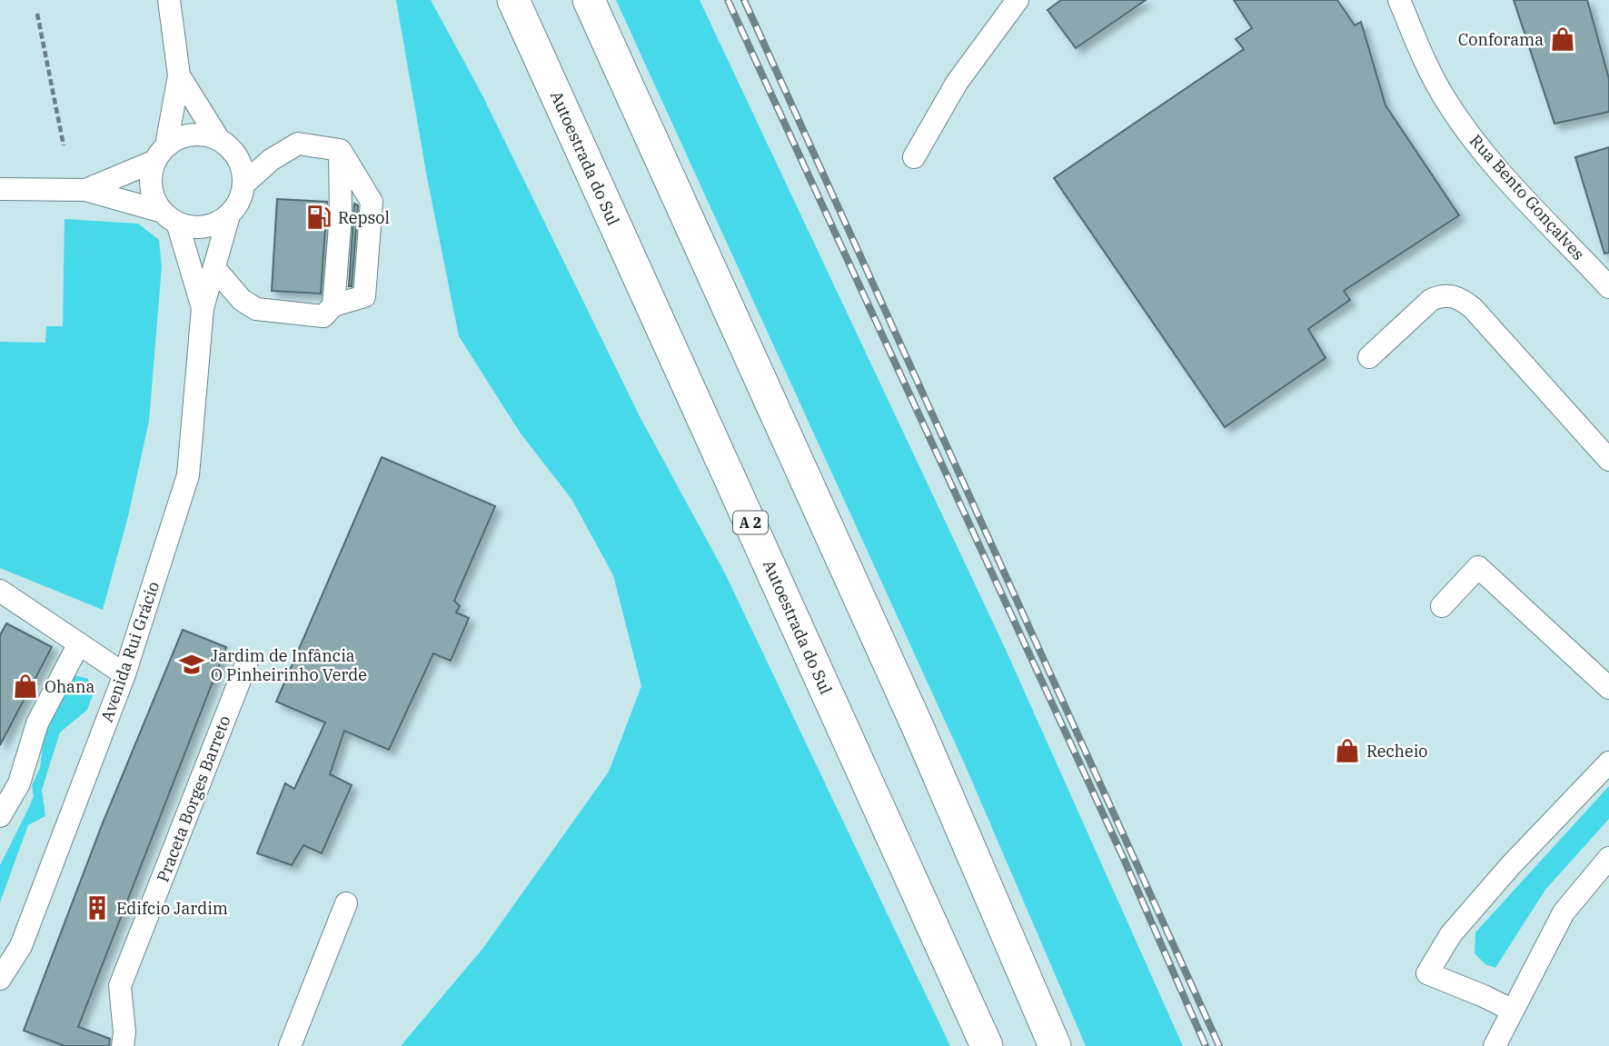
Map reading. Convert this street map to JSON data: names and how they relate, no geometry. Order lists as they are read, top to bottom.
{
  "streets": {
    "highway": ["Autoestrada do Sul", "A 2"],
    "street": ["Rua Bento Gonçalves", "Avenida Rui Grácio", "Praceta Borges Barreto"]
  },
  "places": {
    "shop": ["Conforama", "Ohana", "Recheio"],
    "fuel station": ["Repsol"],
    "school or university": ["Jardim de Infância O Pinheirinho Verde"],
    "building": ["Edifcio Jardim"]
  }
}
